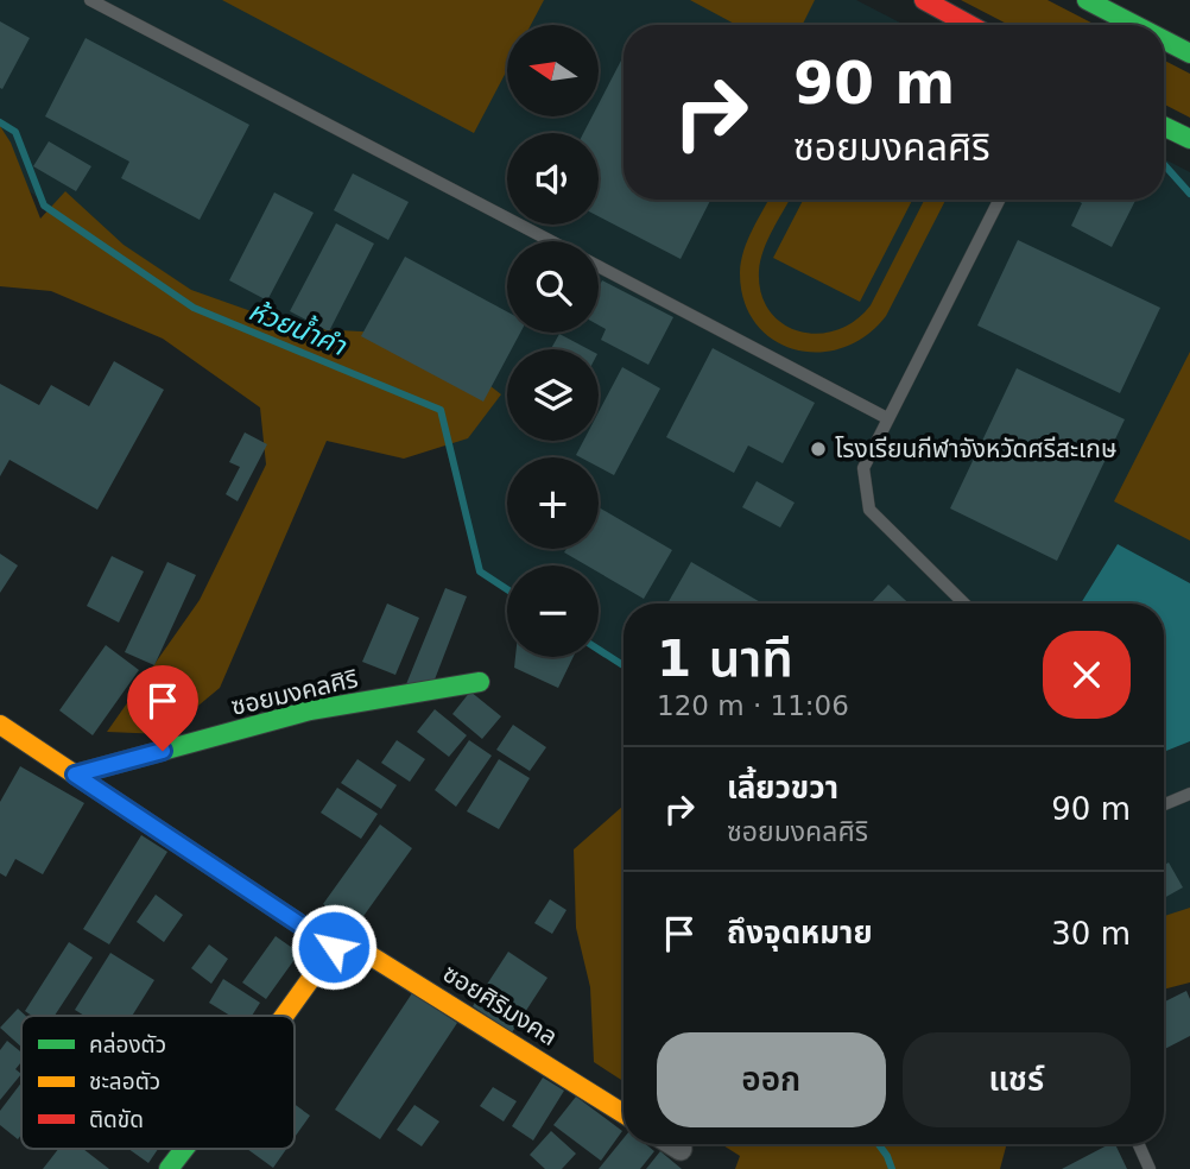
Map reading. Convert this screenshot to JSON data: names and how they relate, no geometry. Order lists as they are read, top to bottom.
{
  "streets": {
    "street": ["ซอยมงคลศิริ", "ซอยศิริมงคล"]
  },
  "crossings": [
    ["ซอยมงคลศิริ", "ซอยศิริมงคล"]
  ],
  "water": ["ห้วยน้ำคำ"],
  "places": ["โรงเรียนกีฬาจังหวัดศรีสะเกษ"],
  "legend": ["คล่องตัว", "ชะลอตัว", "ติดขัด"],
  "north": "left",
  "page": {
    "map_buttons": ["+", "−"],
    "turn": ["90 m", "ซอยมงคลศิริ"],
    "heading": ["1 นาที", "120 m · 11:06"],
    "list": [
      {
        "name": "เลี้ยวขวา",
        "note": "ซอยมงคลศิริ",
        "value": "90 m"
      },
      {
        "name": "ถึงจุดหมาย",
        "value": "30 m"
      }
    ],
    "buttons": ["ออก", "แชร์"]
  }
}
